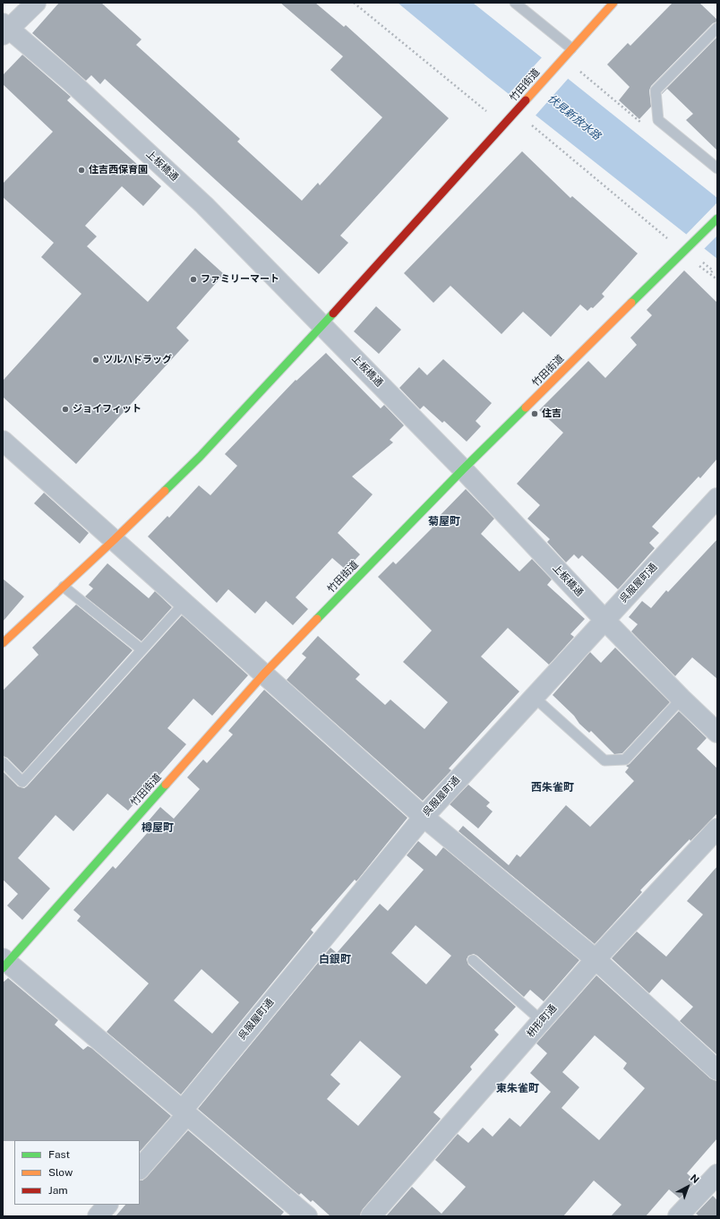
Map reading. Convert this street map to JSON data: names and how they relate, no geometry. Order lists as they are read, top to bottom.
{
  "streets": {
    "main road": ["竹田街道"],
    "street": ["上板橋通", "呉服屋町通", "枡形町通"]
  },
  "crossings": [
    ["竹田街道", "上板橋通"],
    ["上板橋通", "呉服屋町通"]
  ],
  "districts": [
    "菊屋町",
    "西朱雀町",
    "樽屋町",
    "白銀町",
    "東朱雀町"
  ],
  "water": ["伏見新放水路"],
  "places": [
    "住吉西保育園",
    "ファミリーマート",
    "ツルハドラッグ",
    "ジョイフィット",
    "住吉"
  ],
  "legend": ["Fast", "Slow", "Jam"],
  "north": "top right"
}
